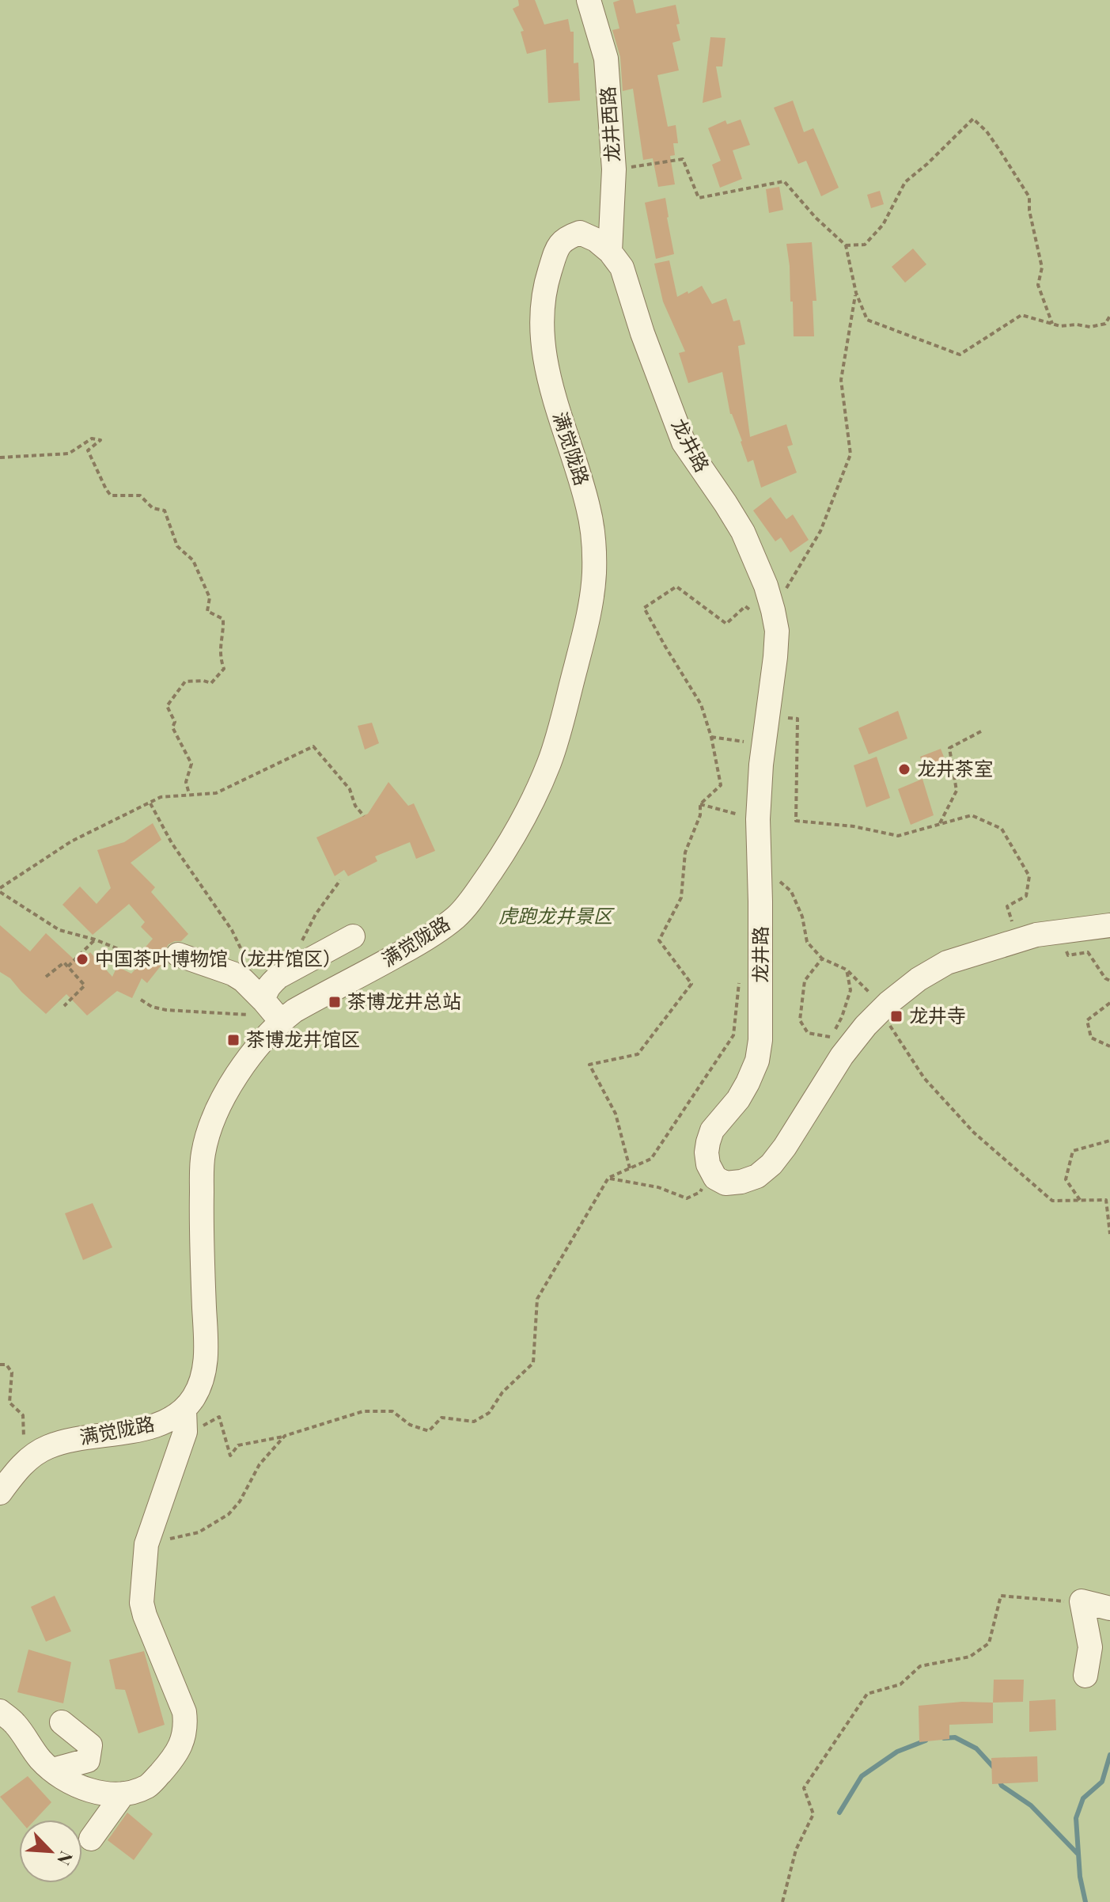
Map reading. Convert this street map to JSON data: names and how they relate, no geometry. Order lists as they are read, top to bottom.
{
  "streets": {
    "street": ["龙井西路", "龙井路", "满觉陇路"]
  },
  "crossings": [
    ["龙井西路", "龙井路"],
    ["龙井西路", "满觉陇路"],
    ["龙井路", "满觉陇路"]
  ],
  "parks": ["虎跑龙井景区"],
  "places": {
    "other": ["龙井茶室", "中国茶叶博物馆（龙井馆区）"],
    "transit": ["茶博龙井总站", "龙井寺", "茶博龙井馆区"]
  },
  "north": "bottom right"
}
